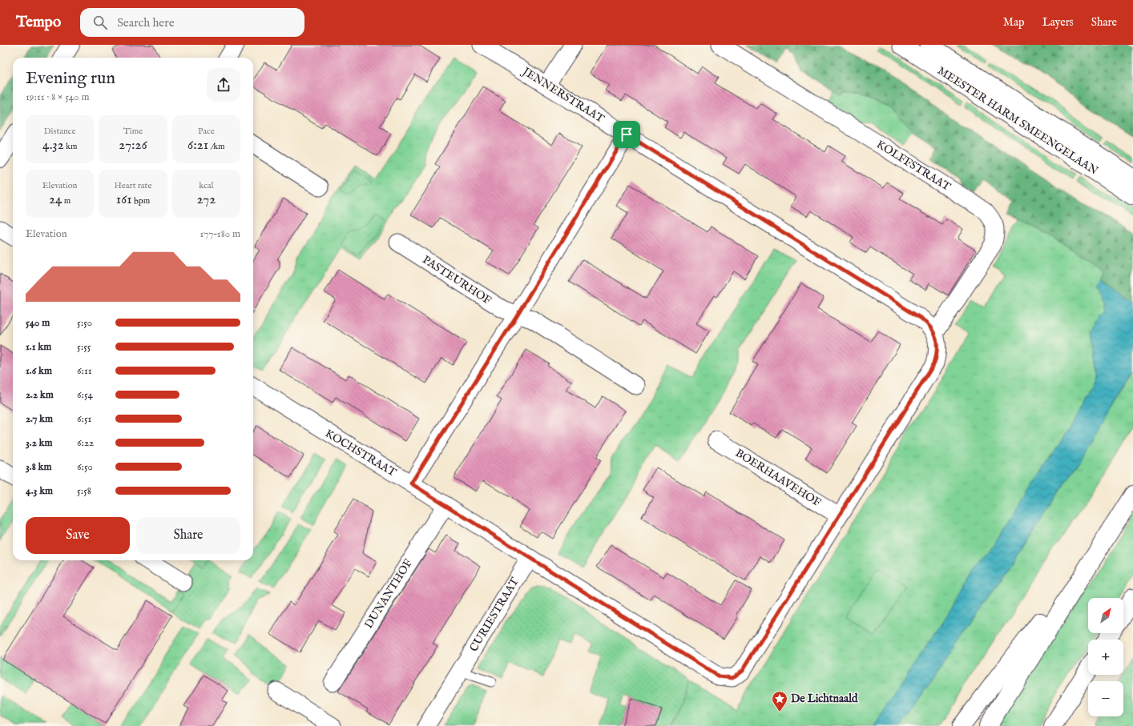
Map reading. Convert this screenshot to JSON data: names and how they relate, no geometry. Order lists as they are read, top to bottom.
{
  "streets": {
    "main road": ["MEESTER HARM SMEENGELAAN"],
    "street": [
      "JENNERSTRAAT",
      "KOLFFSTRAAT",
      "PASTEURHOF",
      "KOCHSTRAAT",
      "BOERHAAVEHOF",
      "DUNANTHOF",
      "CURIESTRAAT"
    ]
  },
  "crossings": [
    ["JENNERSTRAAT", "KOLFFSTRAAT"],
    ["JENNERSTRAAT", "KOCHSTRAAT"],
    ["KOLFFSTRAAT", "KOCHSTRAAT"],
    ["KOCHSTRAAT", "BOERHAAVEHOF"],
    ["KOCHSTRAAT", "DUNANTHOF"],
    ["KOCHSTRAAT", "CURIESTRAAT"]
  ],
  "places": {
    "place": ["De Lichtnaald"]
  },
  "north": "top right",
  "page": {
    "header": "Tempo",
    "search": "Search here",
    "nav": ["Map", "Layers", "Share"],
    "heading": ["Evening run", "19:11 · 8 × 540 m"],
    "stats": [
      ["Distance", "4.32 km"],
      ["Time", "27:26"],
      ["Pace", "6:21 /km"],
      ["Elevation", "24 m"],
      ["Heart rate", "161 bpm"],
      ["kcal", "272"]
    ],
    "chart": ["Elevation", "177–180 m"],
    "list": [
      {
        "name": "540 m",
        "note": "5:50"
      },
      {
        "name": "1.1 km",
        "note": "5:55"
      },
      {
        "name": "1.6 km",
        "note": "6:11"
      },
      {
        "name": "2.2 km",
        "note": "6:54"
      },
      {
        "name": "2.7 km",
        "note": "6:51"
      },
      {
        "name": "3.2 km",
        "note": "6:22"
      },
      {
        "name": "3.8 km",
        "note": "6:50"
      },
      {
        "name": "4.3 km",
        "note": "5:58"
      }
    ],
    "buttons": ["Save", "Share"],
    "map_buttons": ["+", "−"]
  }
}
